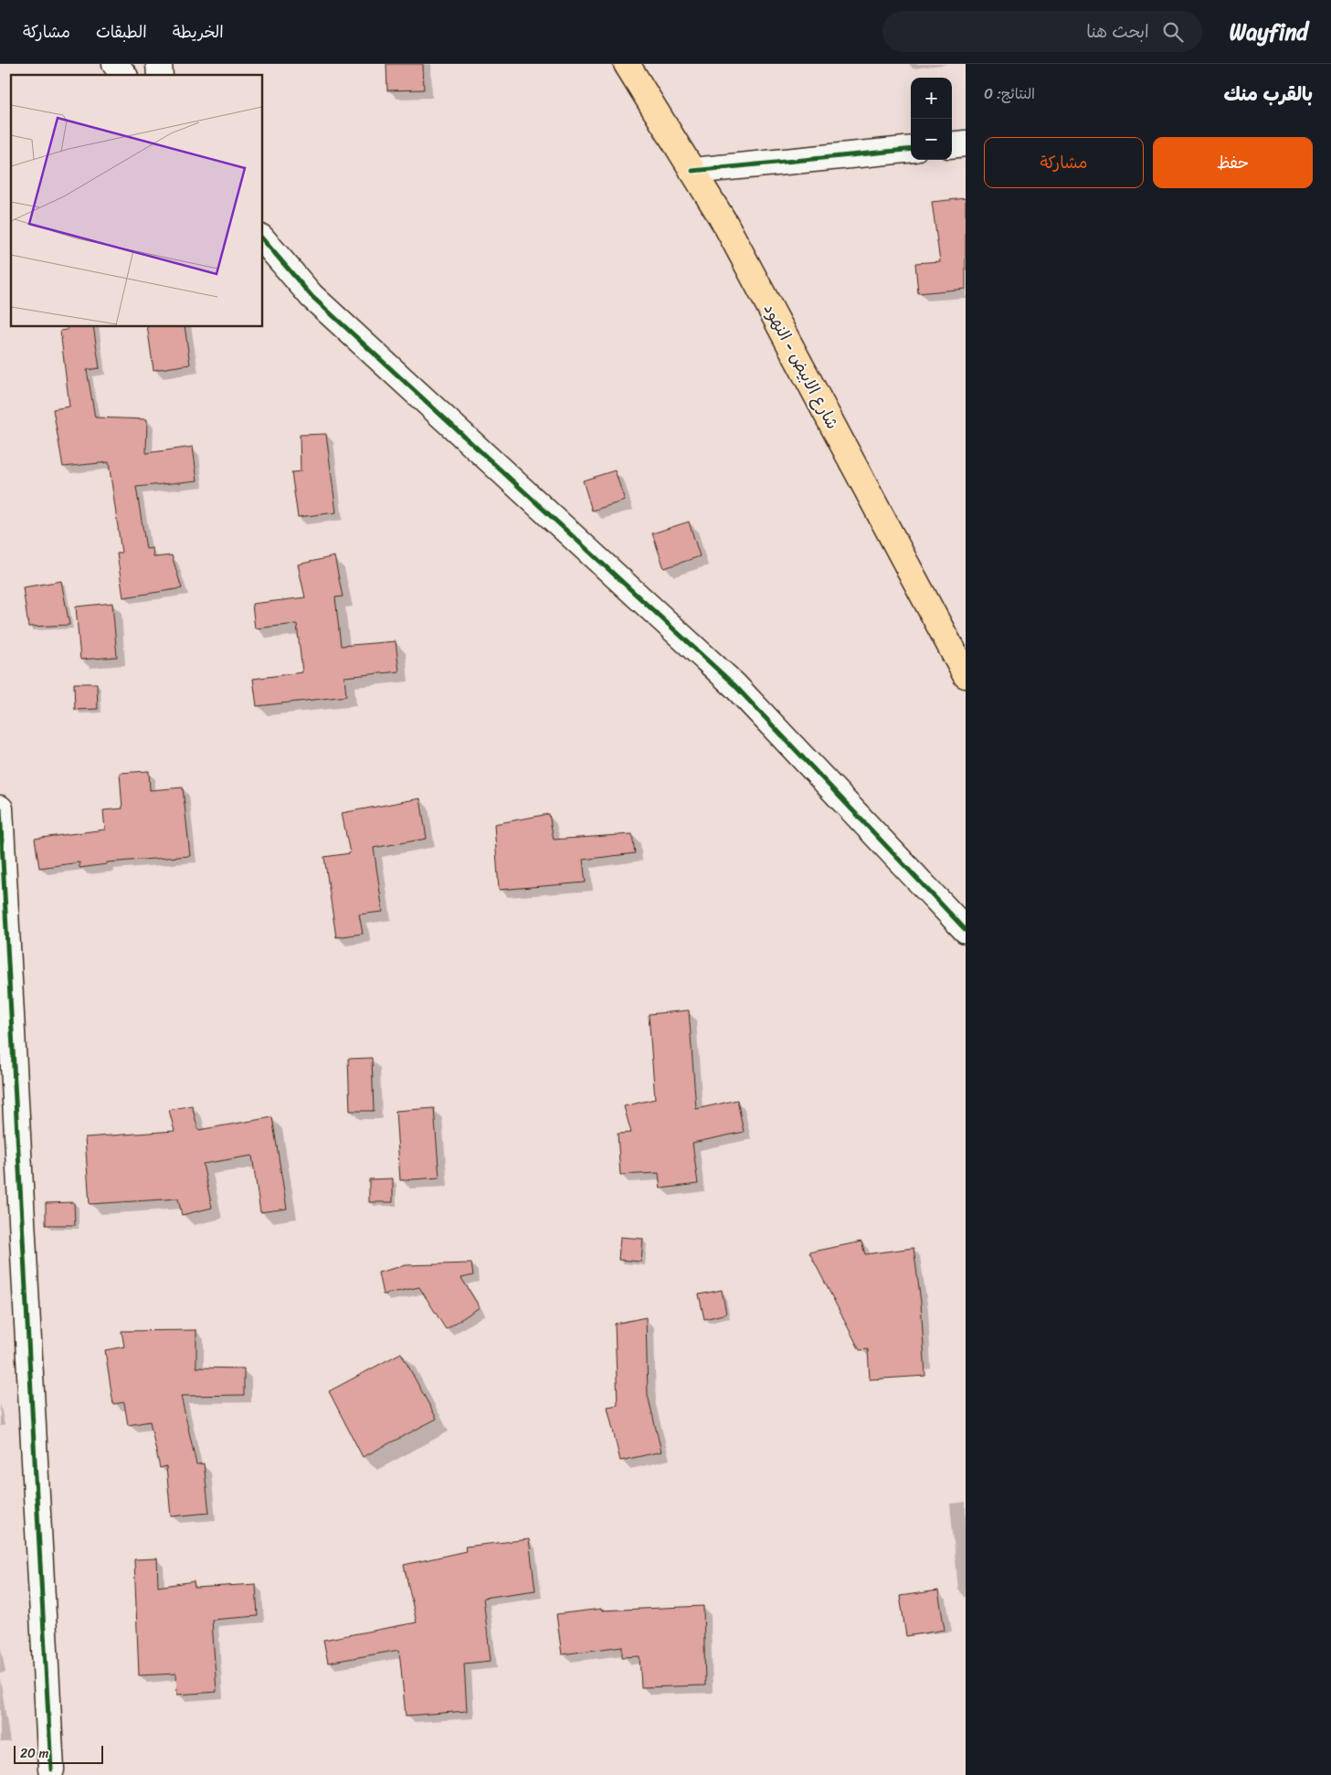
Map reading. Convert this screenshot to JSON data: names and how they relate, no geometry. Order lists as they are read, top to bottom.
{
  "streets": {
    "highway": ["شارع الابيض - النهود"]
  },
  "scale_bar": "20 m",
  "page": {
    "header": "Wayfind",
    "search": "ابحث هنا",
    "nav": ["الخريطة", "الطبقات", "مشاركة"],
    "heading": ["بالقرب منك", "النتائج: 0"],
    "map_buttons": ["+", "−"],
    "buttons": ["حفظ", "مشاركة"],
    "scale": "20 m"
  }
}
